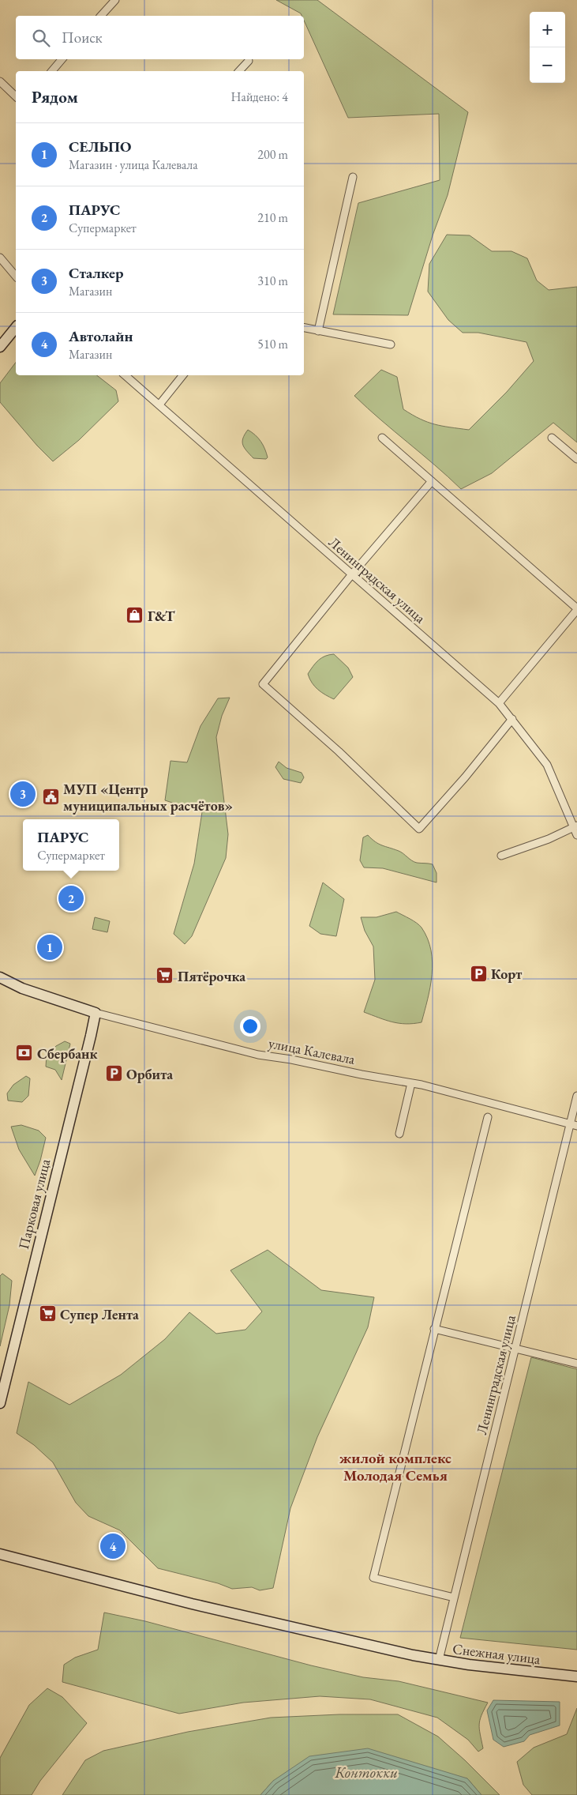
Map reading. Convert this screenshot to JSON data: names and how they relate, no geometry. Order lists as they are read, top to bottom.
{
  "streets": {
    "street": [
      "Ленинградская улица",
      "улица Калевала",
      "Парковая улица",
      "Снежная улица"
    ]
  },
  "crossings": [
    ["Ленинградская улица", "улица Калевала"],
    ["Ленинградская улица", "Снежная улица"],
    ["улица Калевала", "Парковая улица"]
  ],
  "districts": ["жилой комплекс Молодая Семья"],
  "water": ["Контокки"],
  "places": {
    "shop": ["Г&Т"],
    "public building": ["МУП «Центр муниципальных расчётов»"],
    "parking": ["Корт", "Орбита"],
    "supermarket": ["Пятёрочка", "Супер Лента"],
    "bank": ["Сбербанк"]
  },
  "page": {
    "map_buttons": ["+", "−"],
    "search": "Поиск",
    "heading": ["Рядом", "Найдено: 4"],
    "list": [
      {
        "mark": "1",
        "name": "СЕЛЬПО",
        "note": "Магазин · улица Калевала",
        "value": "200 m"
      },
      {
        "mark": "2",
        "name": "ПАРУС",
        "note": "Супермаркет",
        "value": "210 m"
      },
      {
        "mark": "3",
        "name": "Сталкер",
        "note": "Магазин",
        "value": "310 m"
      },
      {
        "mark": "4",
        "name": "Автолайн",
        "note": "Магазин",
        "value": "510 m"
      }
    ],
    "pins": [
      "3",
      "2",
      "1",
      "4"
    ],
    "popup": ["ПАРУС", "Супермаркет"]
  }
}
